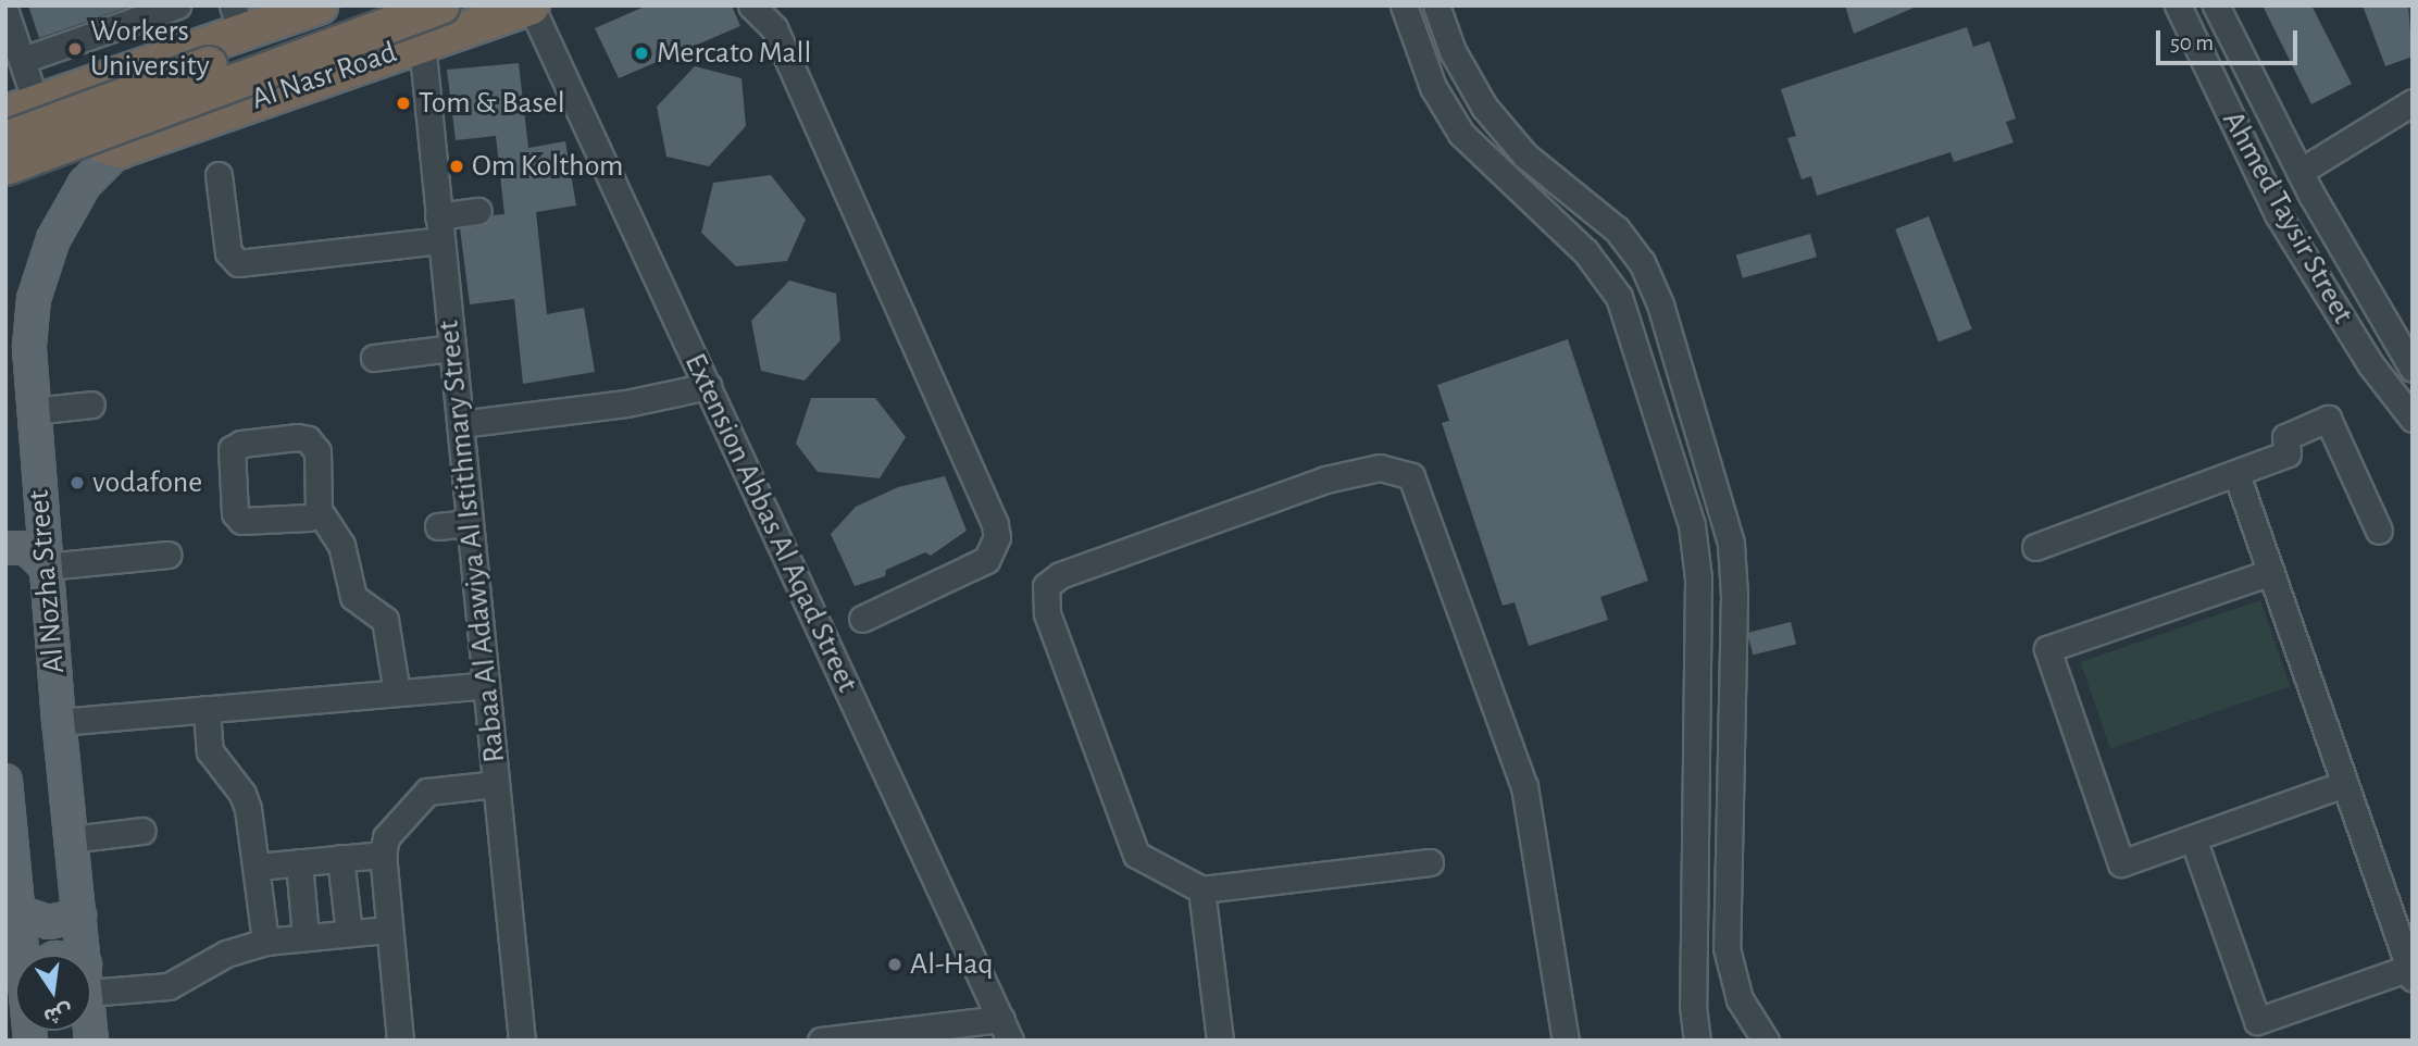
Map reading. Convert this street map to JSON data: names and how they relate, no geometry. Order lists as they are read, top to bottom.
{
  "streets": {
    "highway": ["Al Nasr Road"],
    "main road": ["Al Nozha Street"],
    "street": ["Ahmed Taysir Street", "Extension Abbas Al Aqad Street", "Rabaa Al Adawiya Al Istithmary Street"]
  },
  "crossings": [
    ["Al Nasr Road", "Extension Abbas Al Aqad Street"],
    ["Al Nasr Road", "Rabaa Al Adawiya Al Istithmary Street"],
    ["Al Nasr Road", "Al Nozha Street"]
  ],
  "places": [
    "Workers University",
    "Mercato Mall",
    "Tom & Basel",
    "Om Kolthom",
    "vodafone",
    "Al-Haq"
  ],
  "scale_bar": "50 m",
  "north": "bottom"
}
